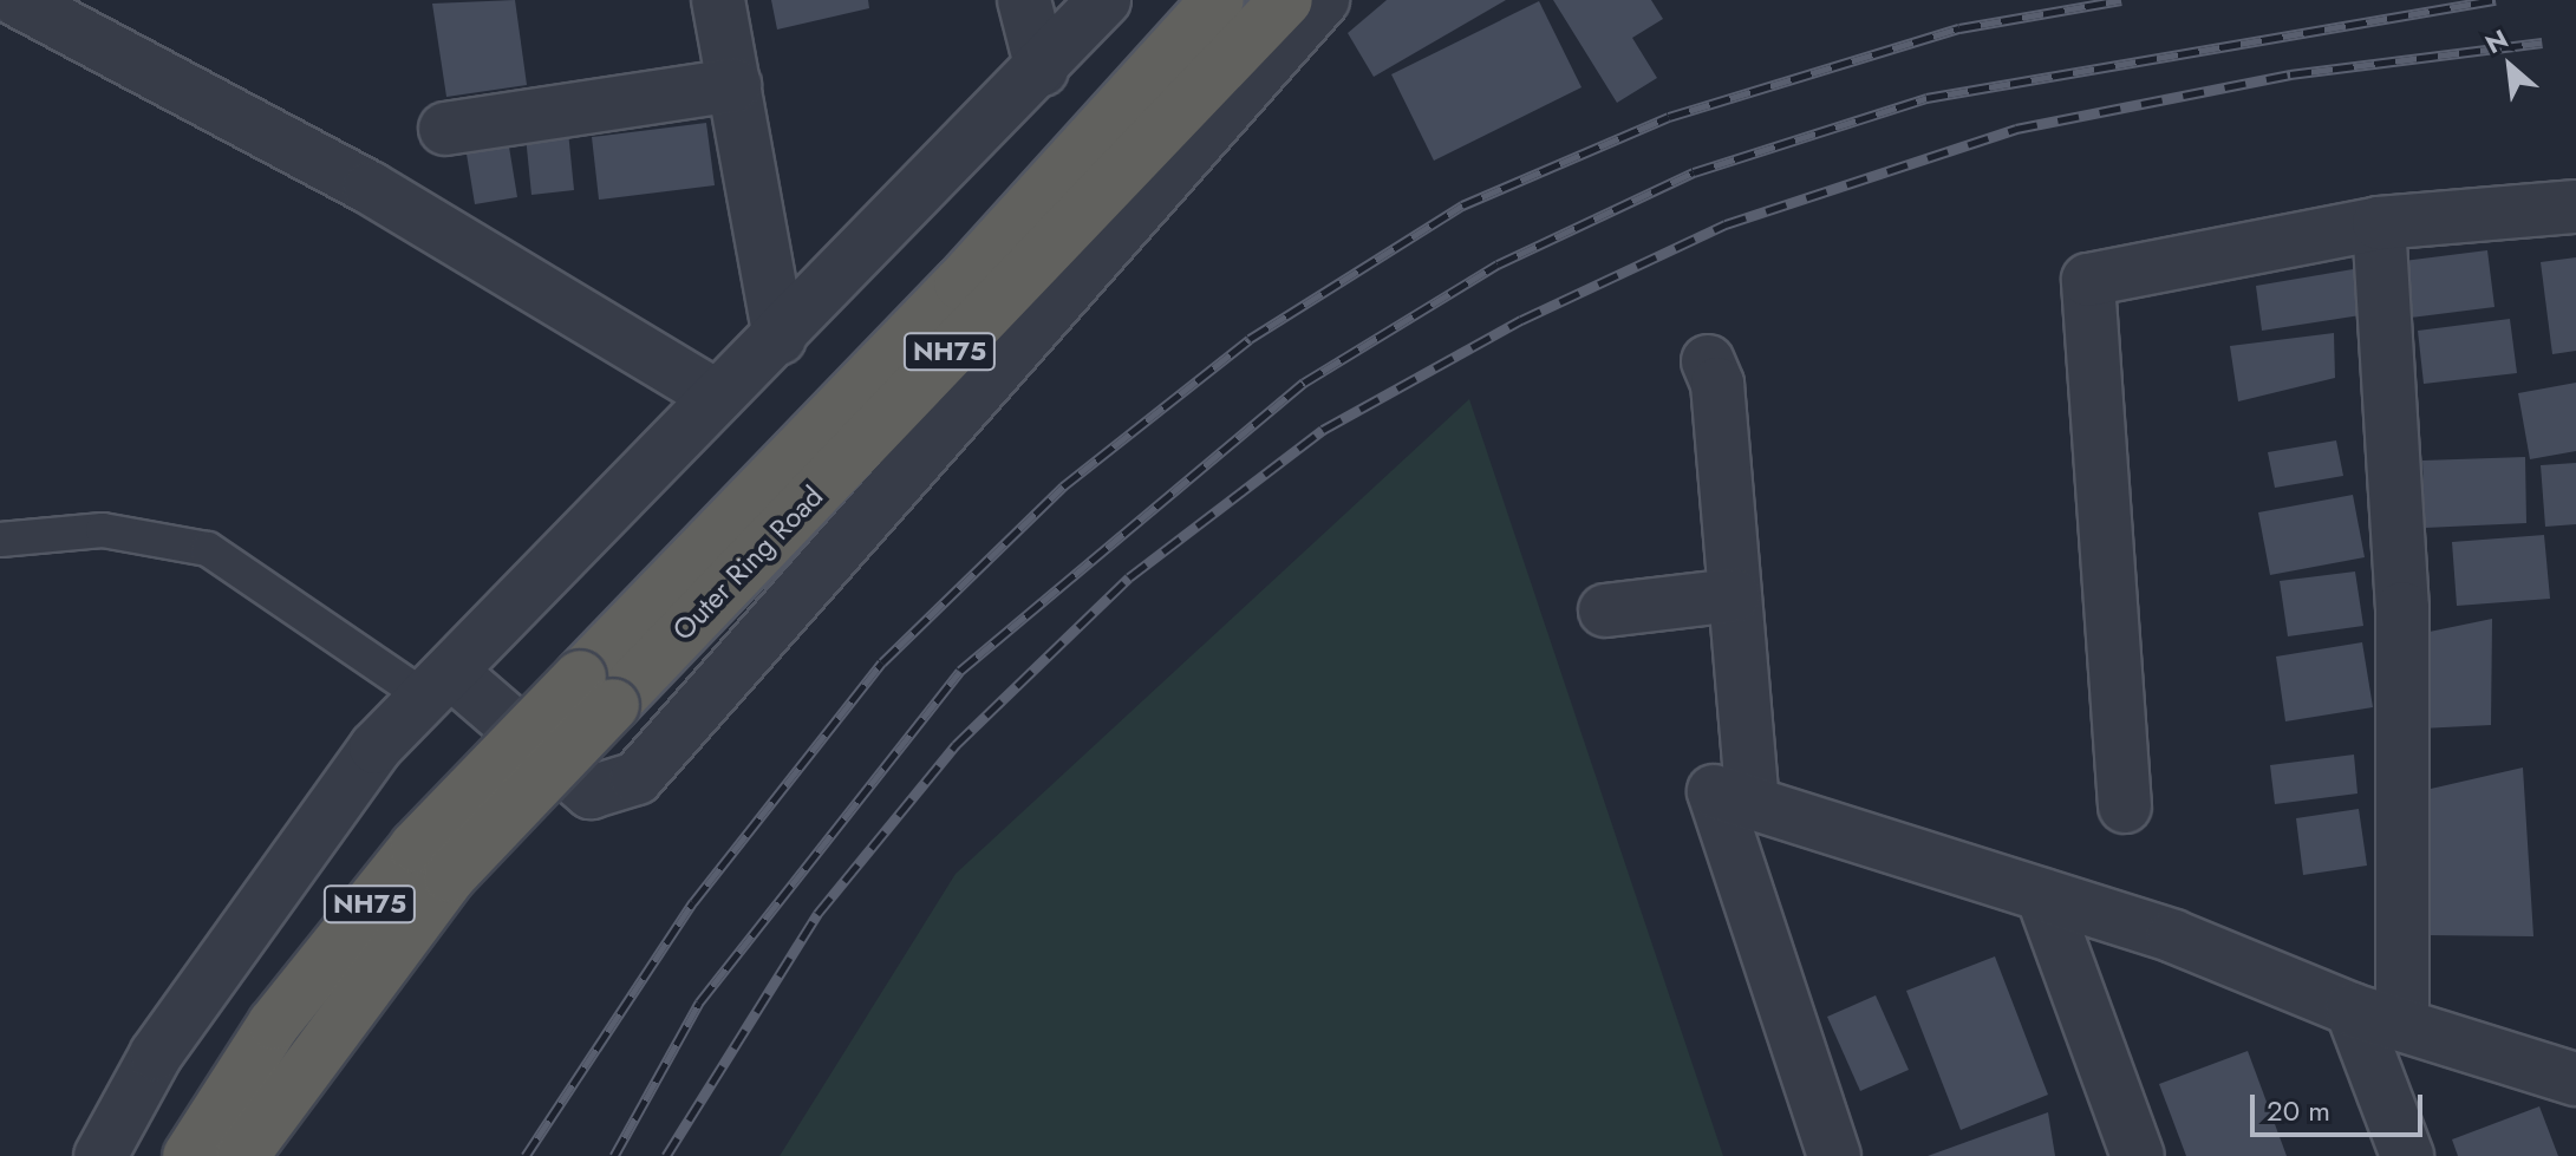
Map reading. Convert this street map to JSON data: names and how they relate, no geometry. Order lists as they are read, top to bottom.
{
  "streets": {
    "highway": ["NH75", "Outer Ring Road"]
  },
  "scale_bar": "20 m",
  "north": "top left"
}
